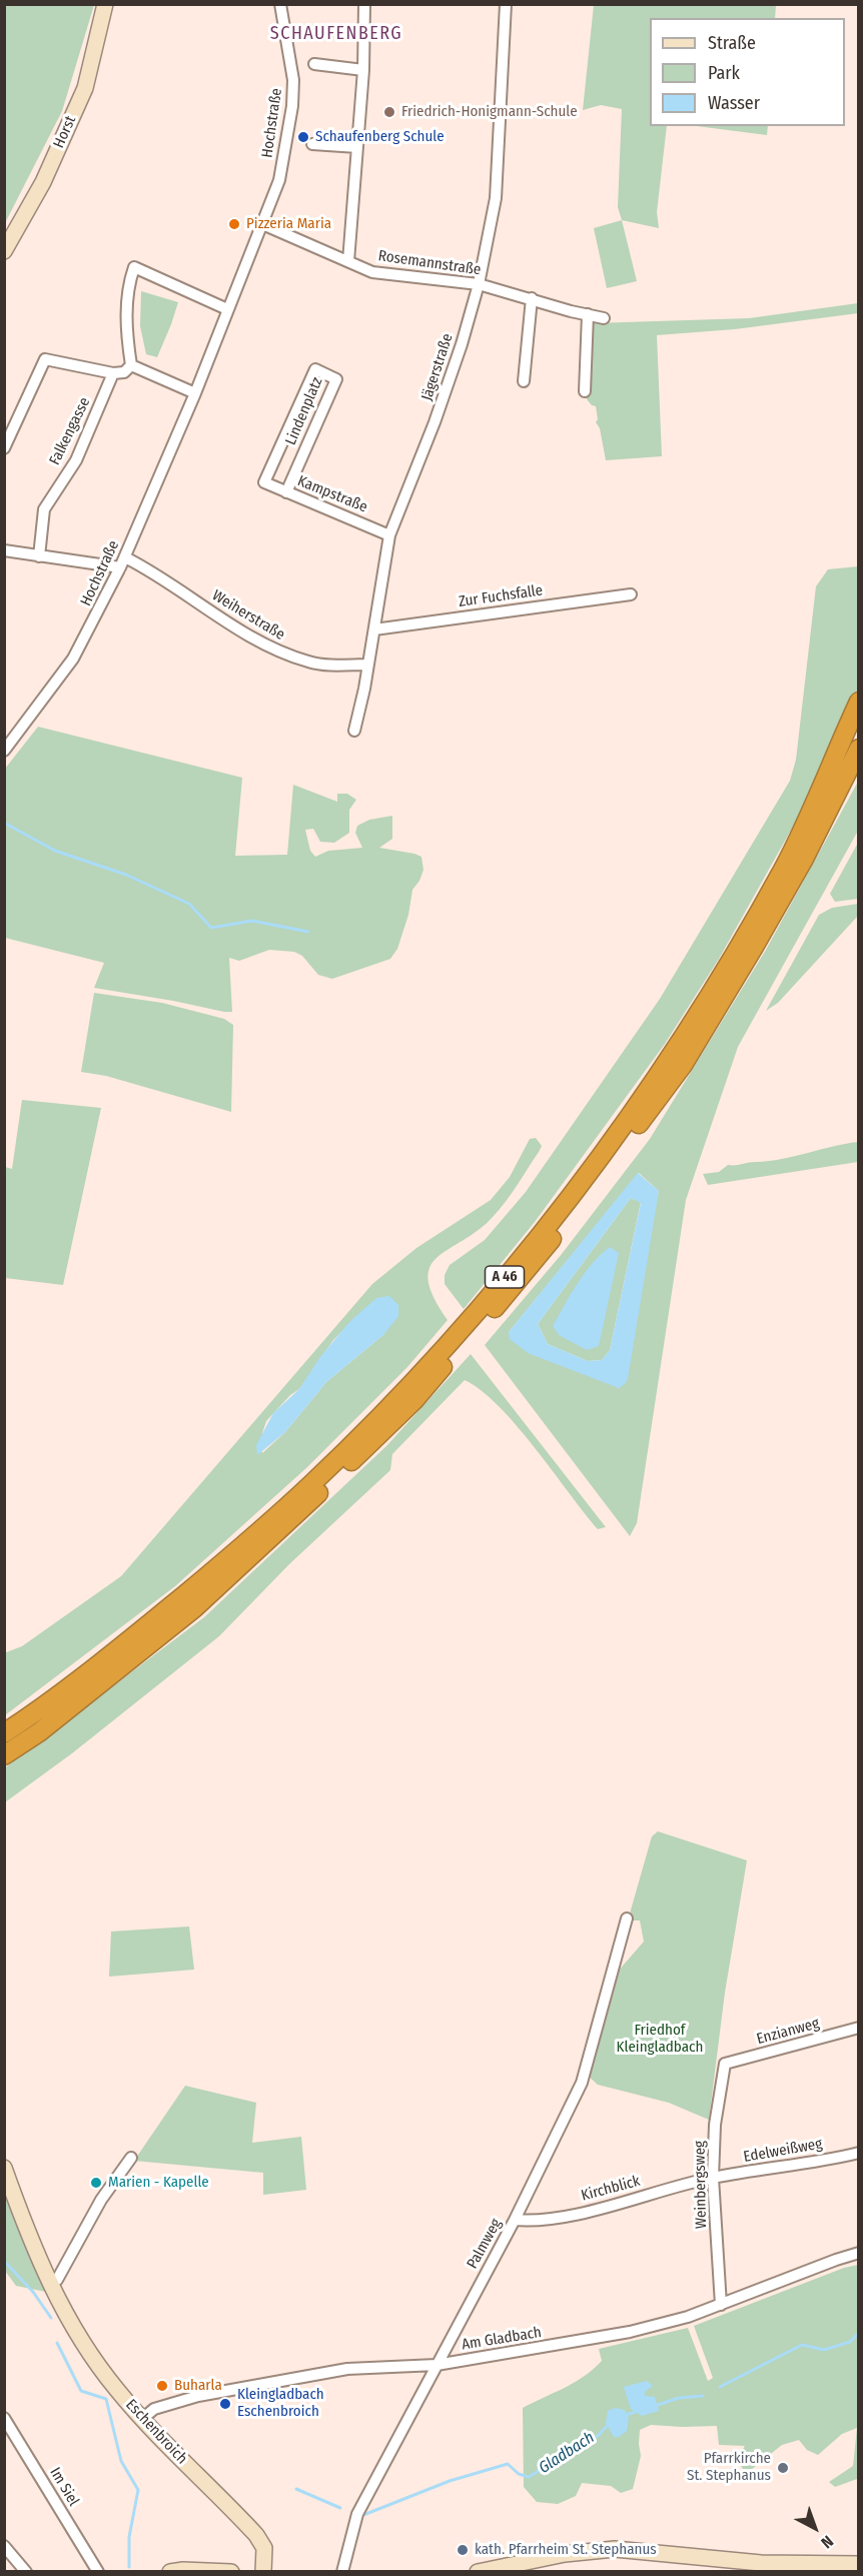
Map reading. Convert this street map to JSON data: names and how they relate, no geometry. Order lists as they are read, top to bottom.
{
  "streets": {
    "highway": ["A 46"],
    "street": [
      "Hochstraße",
      "Horst",
      "Rosemannstraße",
      "Jägerstraße",
      "Lindenplatz",
      "Falkengasse",
      "Kampstraße",
      "Zur Fuchsfalle",
      "Weiherstraße",
      "Enzianweg",
      "Edelweißweg",
      "Weinbergsweg",
      "Kirchblick",
      "Palmweg",
      "Am Gladbach",
      "Eschenbroich",
      "Im Siel"
    ]
  },
  "crossings": [
    ["Hochstraße", "Rosemannstraße"],
    ["Hochstraße", "Weiherstraße"],
    ["Rosemannstraße", "Jägerstraße"],
    ["Jägerstraße", "Kampstraße"],
    ["Jägerstraße", "Zur Fuchsfalle"],
    ["Jägerstraße", "Weiherstraße"],
    ["Lindenplatz", "Kampstraße"],
    ["Falkengasse", "Weiherstraße"],
    ["Enzianweg", "Weinbergsweg"],
    ["Edelweißweg", "Weinbergsweg"],
    ["Edelweißweg", "Kirchblick"],
    ["Weinbergsweg", "Kirchblick"],
    ["Weinbergsweg", "Am Gladbach"],
    ["Kirchblick", "Palmweg"],
    ["Palmweg", "Am Gladbach"],
    ["Am Gladbach", "Eschenbroich"]
  ],
  "districts": ["SCHAUFENBERG"],
  "water": ["Gladbach"],
  "parks": ["Friedhof Kleingladbach"],
  "places": [
    "Friedrich-Honigmann-Schule",
    "Schaufenberg Schule",
    "Pizzeria Maria",
    "Marien - Kapelle",
    "Buharla",
    "Kleingladbach Eschenbroich",
    "Pfarrkirche St. Stephanus",
    "kath. Pfarrheim St. Stephanus"
  ],
  "legend": ["Straße", "Park", "Wasser"],
  "north": "bottom right"
}
